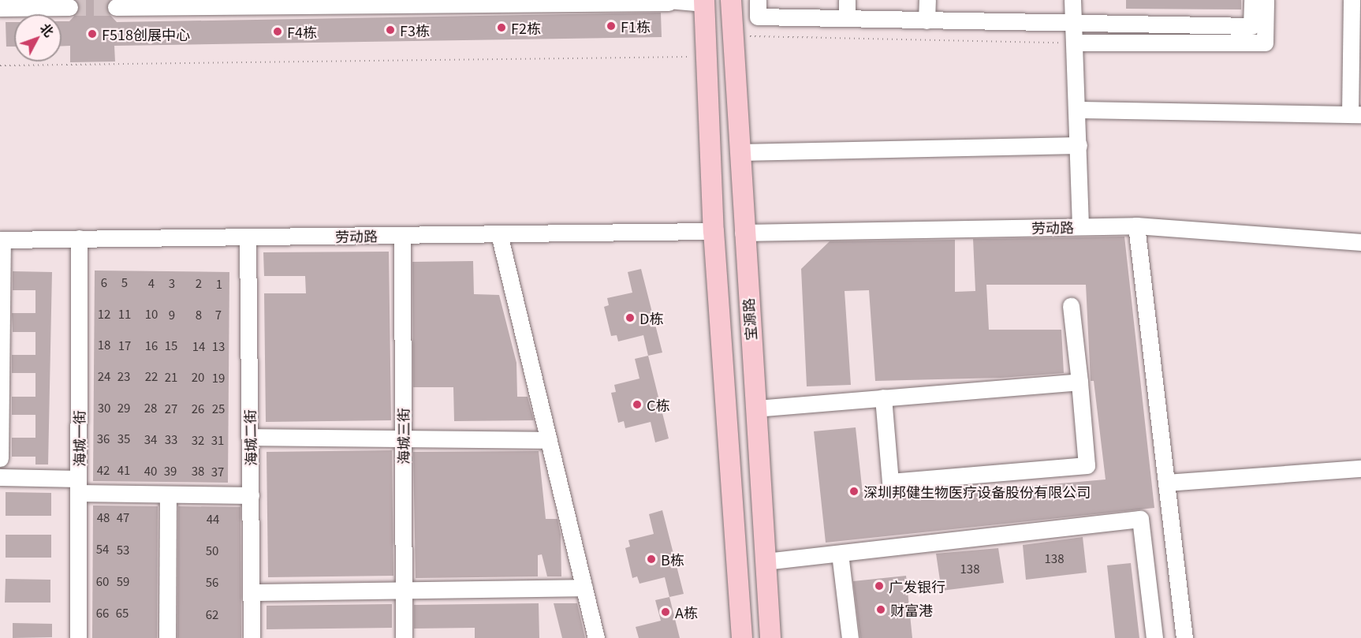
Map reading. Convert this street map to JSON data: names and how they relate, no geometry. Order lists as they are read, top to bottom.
{
  "streets": {
    "main road": ["宝源路"],
    "street": [
      "劳动路",
      "海城三街",
      "海城二街",
      "海城一街"
    ]
  },
  "crossings": [
    ["劳动路", "宝源路"],
    ["劳动路", "海城三街"],
    ["劳动路", "海城二街"],
    ["劳动路", "海城一街"]
  ],
  "places": [
    "F1栋",
    "F2栋",
    "F3栋",
    "F4栋",
    "F518创展中心",
    "D栋",
    "C栋",
    "深圳邦健生物医疗设备股份有限公司",
    "B栋",
    "广发银行",
    "财富港",
    "A栋"
  ],
  "house_numbers": [
    "6",
    "5",
    "4",
    "3",
    "2",
    "1",
    "12",
    "11",
    "10",
    "9",
    "8",
    "7",
    "18",
    "17",
    "16",
    "15",
    "14",
    "13",
    "24",
    "23",
    "22",
    "21",
    "20",
    "19",
    "30",
    "29",
    "28",
    "27",
    "26",
    "25",
    "36",
    "35",
    "34",
    "33",
    "32",
    "31",
    "42",
    "41",
    "40",
    "39",
    "38",
    "37",
    "48",
    "47",
    "44",
    "54",
    "53",
    "50",
    "138",
    "138",
    "60",
    "59",
    "56",
    "66",
    "65",
    "62"
  ],
  "north": "top right"
}
